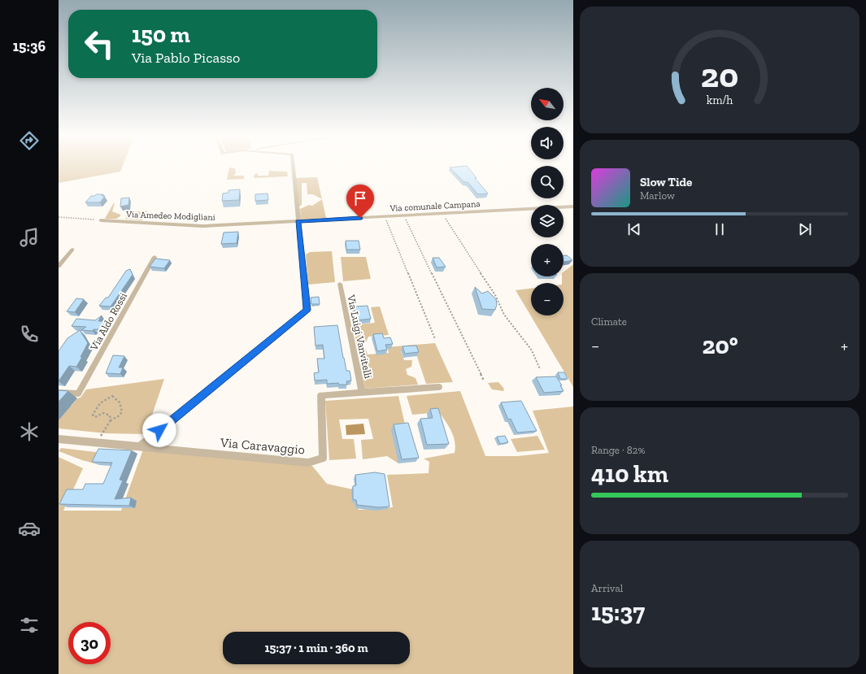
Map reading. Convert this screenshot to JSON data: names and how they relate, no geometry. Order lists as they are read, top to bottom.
{
  "streets": {
    "street": [
      "Via comunale Campana",
      "Via Amedeo Modigliani",
      "Via Aldo Rossi",
      "Via Luigi Vanvitelli",
      "Via Caravaggio"
    ]
  },
  "crossings": [
    ["Via comunale Campana", "Via Amedeo Modigliani"],
    ["Via Luigi Vanvitelli", "Via Caravaggio"]
  ],
  "north": "top left",
  "page": {
    "tabs": "15:36",
    "turn": ["150 m", "Via Pablo Picasso"],
    "map_buttons": ["+", "−"],
    "song": ["Slow Tide", "Marlow"],
    "tile": [
      "Climate",
      ["Range · 82%", "410 km"],
      ["Arrival", "15:37"]
    ],
    "heat": ["−", "20°", "+"],
    "limit": "30",
    "trip": "15:37 · 1 min · 360 m",
    "gauge": ["20", "km/h"]
  }
}
